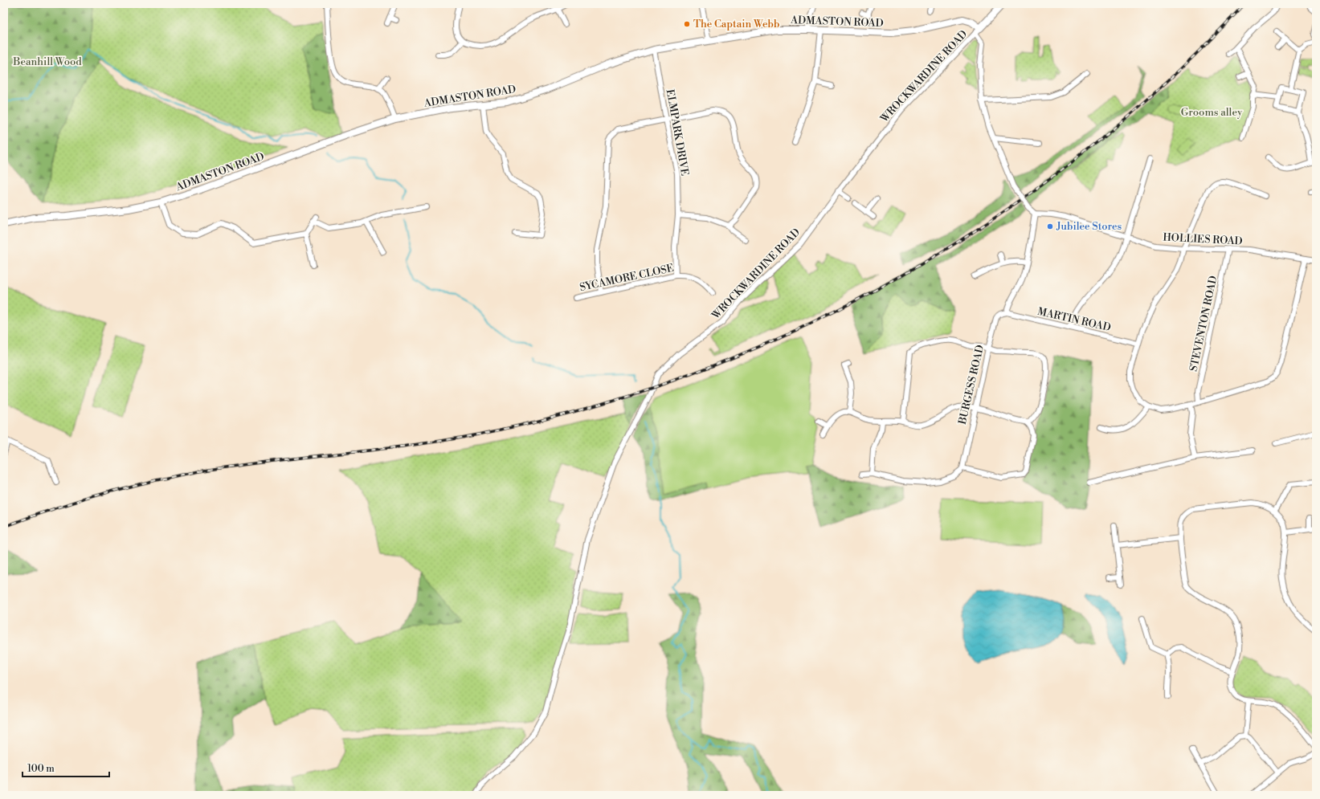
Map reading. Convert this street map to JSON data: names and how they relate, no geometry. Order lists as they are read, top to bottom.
{
  "streets": {
    "street": [
      "ADMASTON ROAD",
      "WROCKWARDINE ROAD",
      "ELMPARK DRIVE",
      "HOLLIES ROAD",
      "SYCAMORE CLOSE",
      "MARTIN ROAD",
      "STEVENTON ROAD",
      "BURGESS ROAD"
    ]
  },
  "crossings": [
    ["ADMASTON ROAD", "WROCKWARDINE ROAD"],
    ["ADMASTON ROAD", "ELMPARK DRIVE"],
    ["ELMPARK DRIVE", "SYCAMORE CLOSE"],
    ["HOLLIES ROAD", "STEVENTON ROAD"],
    ["MARTIN ROAD", "BURGESS ROAD"]
  ],
  "parks": ["Beanhill Wood", "Grooms alley"],
  "places": ["The Captain Webb", "Jubilee Stores"],
  "scale_bar": "100 m"
}
